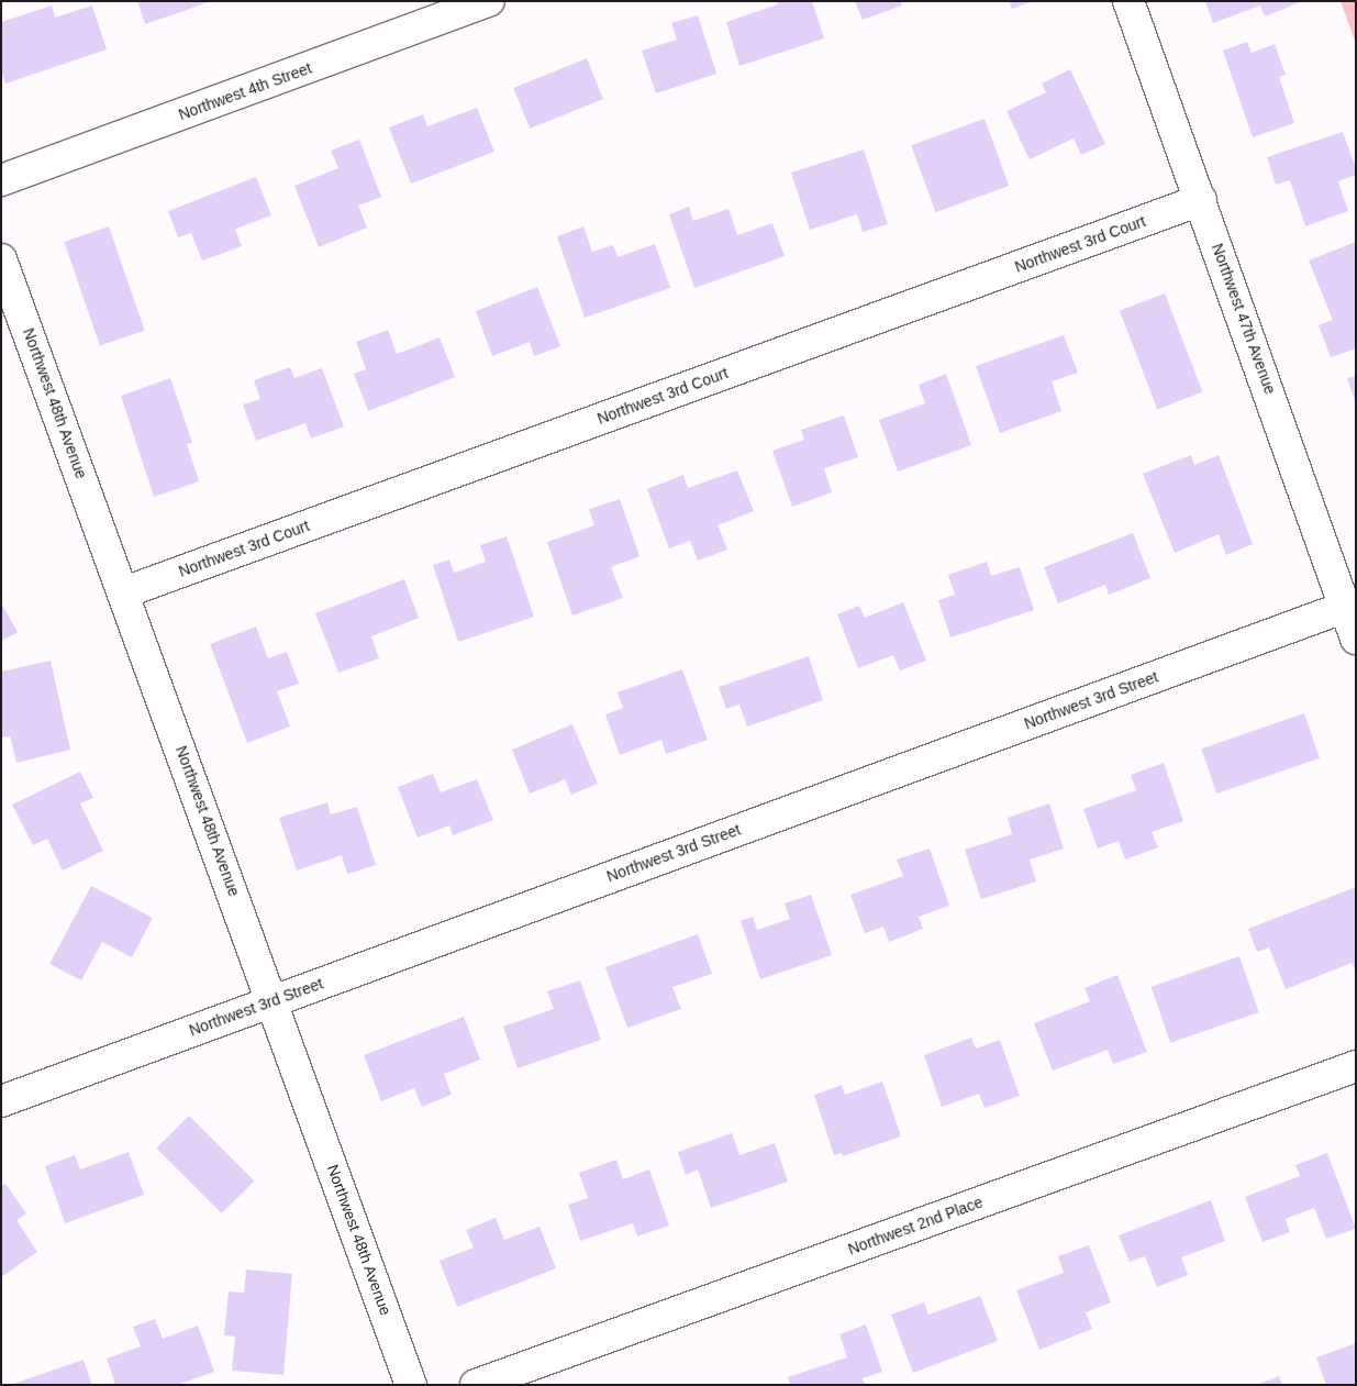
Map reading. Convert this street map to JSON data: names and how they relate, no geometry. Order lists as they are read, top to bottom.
{
  "streets": {
    "street": [
      "Northwest 4th Street",
      "Northwest 3rd Court",
      "Northwest 47th Avenue",
      "Northwest 48th Avenue",
      "Northwest 3rd Street",
      "Northwest 2nd Place"
    ]
  },
  "crossings": [
    ["Northwest 3rd Court", "Northwest 47th Avenue"],
    ["Northwest 3rd Court", "Northwest 48th Avenue"],
    ["Northwest 47th Avenue", "Northwest 3rd Street"],
    ["Northwest 48th Avenue", "Northwest 3rd Street"]
  ]
}
